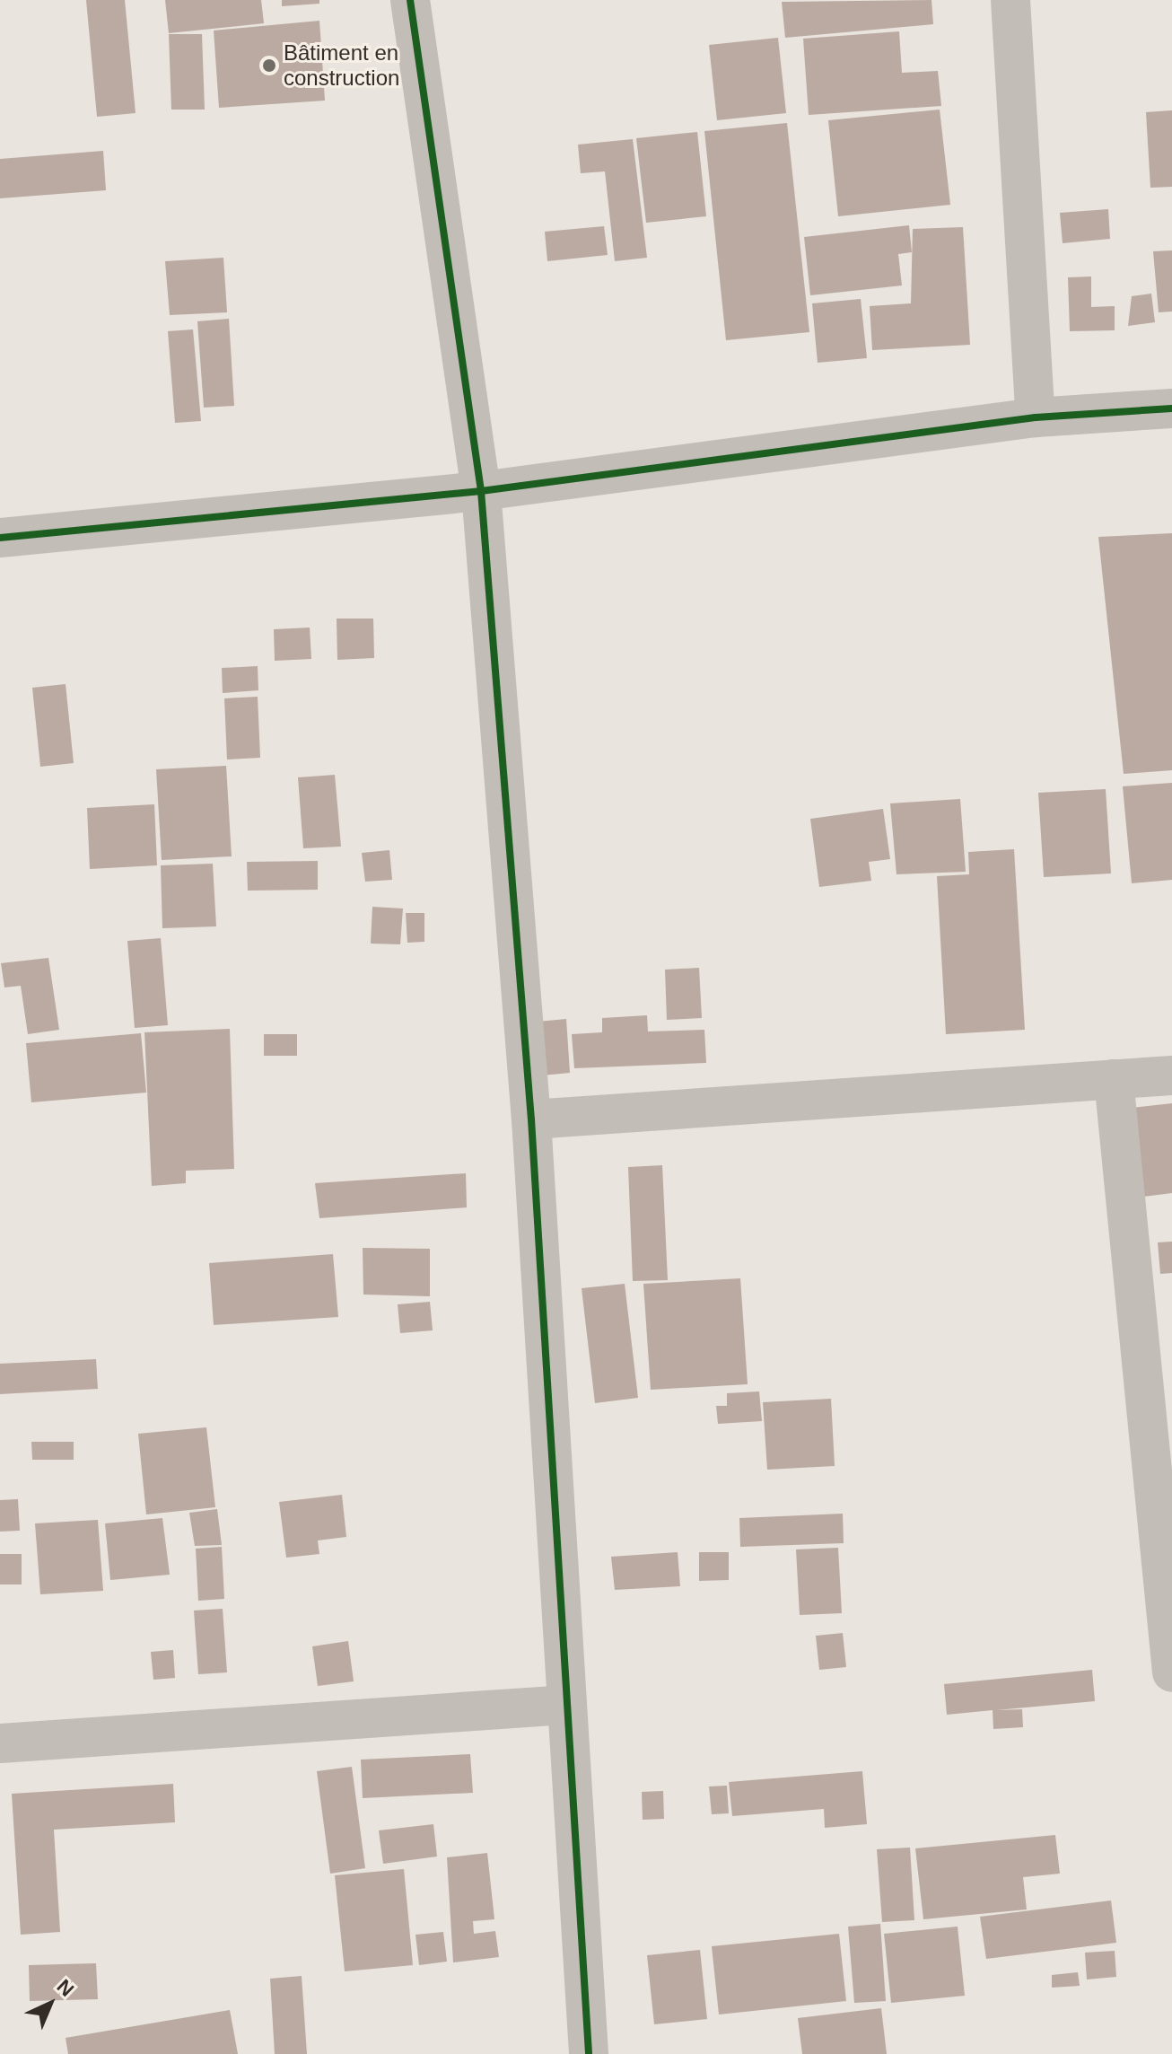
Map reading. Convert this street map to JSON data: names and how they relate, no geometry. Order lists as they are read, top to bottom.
{
  "places": ["Bâtiment en construction"],
  "north": "top right"
}
